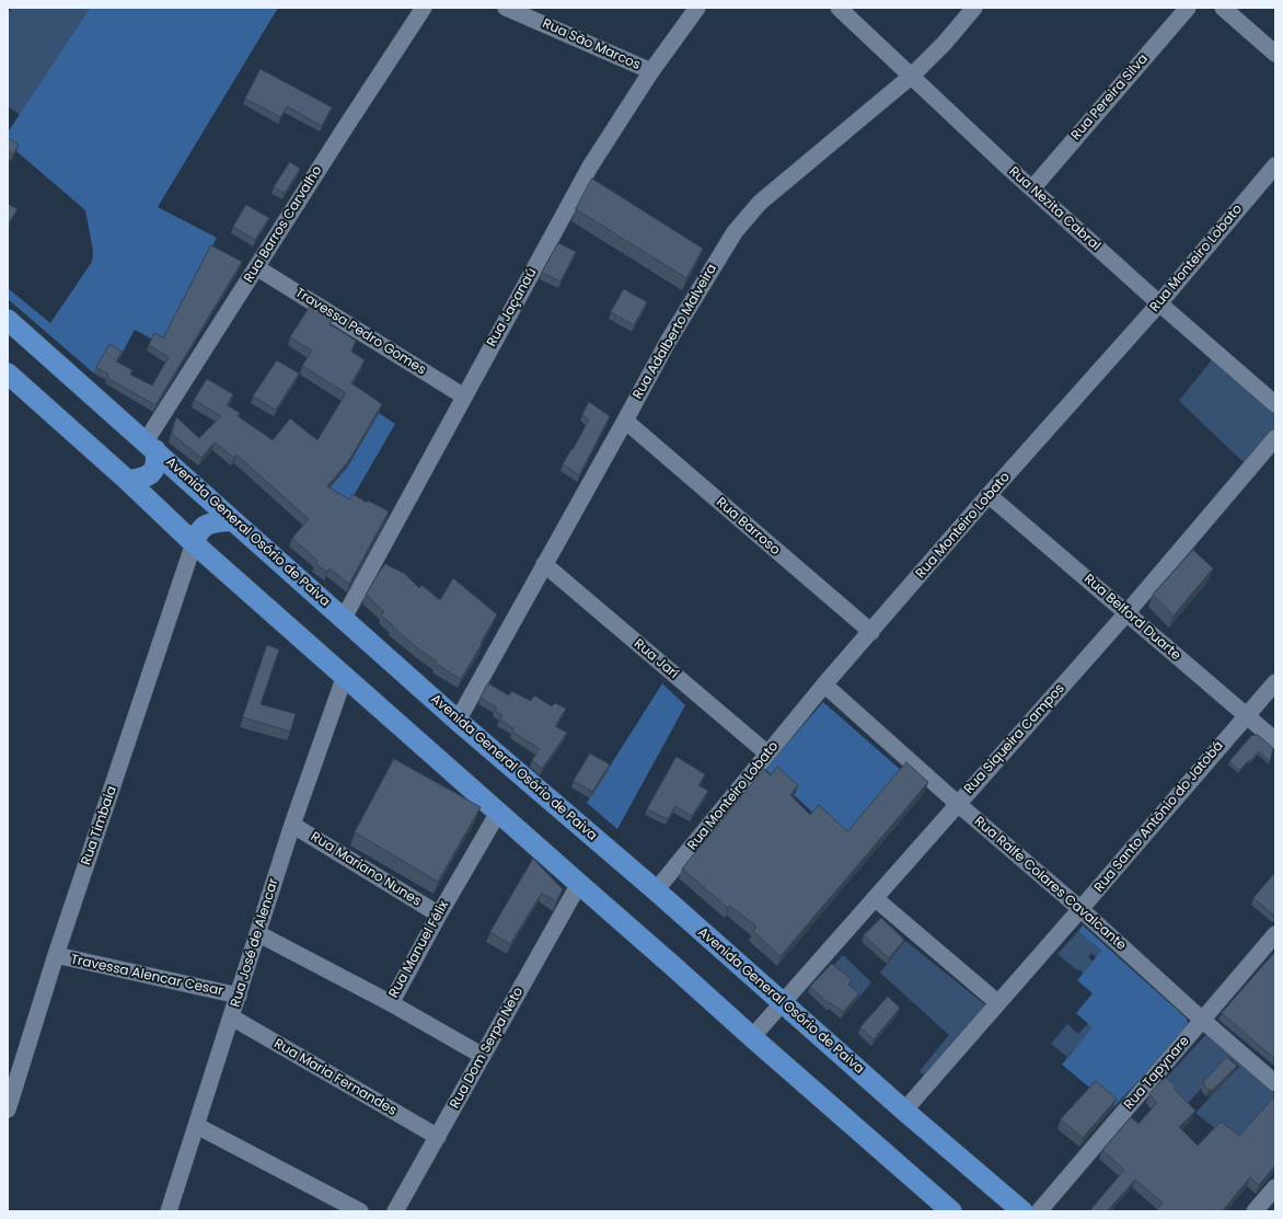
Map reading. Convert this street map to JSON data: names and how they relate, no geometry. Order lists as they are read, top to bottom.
{
  "streets": {
    "main road": ["Avenida General Osório de Paiva"],
    "street": [
      "Rua São Marcos",
      "Rua Pereira Silva",
      "Rua Nezita Cabral",
      "Rua Barros Carvalho",
      "Rua Monteiro Lobato",
      "Rua Jaçanaú",
      "Travessa Pedro Gomes",
      "Rua Adalberto Malveira",
      "Rua Barroso",
      "Rua Belford Duarte",
      "Rua Jarí",
      "Rua Siqueira Campos",
      "Rua Santo Antônio do Jatobá",
      "Rua Timbaia",
      "Rua Mariano Nunes",
      "Rua Ralfe Colares Cavalcante",
      "Rua José de Alencar",
      "Rua Manuel Félix",
      "Travessa Alencar Cesar",
      "Rua Dom Serpa Neto",
      "Rua Tapynare",
      "Rua Maria Fernandes"
    ]
  },
  "crossings": [
    ["Rua São Marcos", "Rua Jaçanaú"],
    ["Rua Pereira Silva", "Rua Nezita Cabral"],
    ["Rua Nezita Cabral", "Rua Monteiro Lobato"],
    ["Rua Nezita Cabral", "Rua Adalberto Malveira"],
    ["Rua Barros Carvalho", "Travessa Pedro Gomes"],
    ["Rua Barros Carvalho", "Avenida General Osório de Paiva"],
    ["Rua Monteiro Lobato", "Rua Barroso"],
    ["Rua Monteiro Lobato", "Avenida General Osório de Paiva"],
    ["Rua Monteiro Lobato", "Rua Belford Duarte"],
    ["Rua Monteiro Lobato", "Rua Jarí"],
    ["Rua Monteiro Lobato", "Rua Ralfe Colares Cavalcante"],
    ["Rua Jaçanaú", "Travessa Pedro Gomes"],
    ["Rua Jaçanaú", "Avenida General Osório de Paiva"],
    ["Rua Adalberto Malveira", "Rua Barroso"],
    ["Rua Adalberto Malveira", "Avenida General Osório de Paiva"],
    ["Rua Adalberto Malveira", "Rua Jarí"],
    ["Avenida General Osório de Paiva", "Rua Siqueira Campos"],
    ["Avenida General Osório de Paiva", "Rua Santo Antônio do Jatobá"],
    ["Rua Belford Duarte", "Rua Siqueira Campos"],
    ["Rua Belford Duarte", "Rua Santo Antônio do Jatobá"],
    ["Rua Siqueira Campos", "Rua Ralfe Colares Cavalcante"],
    ["Rua Santo Antônio do Jatobá", "Rua Ralfe Colares Cavalcante"],
    ["Rua Timbaia", "Travessa Alencar Cesar"],
    ["Rua Mariano Nunes", "Rua José de Alencar"],
    ["Rua Mariano Nunes", "Rua Manuel Félix"],
    ["Rua Ralfe Colares Cavalcante", "Rua Tapynare"],
    ["Rua José de Alencar", "Rua Manuel Félix"],
    ["Rua José de Alencar", "Travessa Alencar Cesar"],
    ["Rua José de Alencar", "Rua Maria Fernandes"],
    ["Rua Dom Serpa Neto", "Rua Maria Fernandes"]
  ]
}
